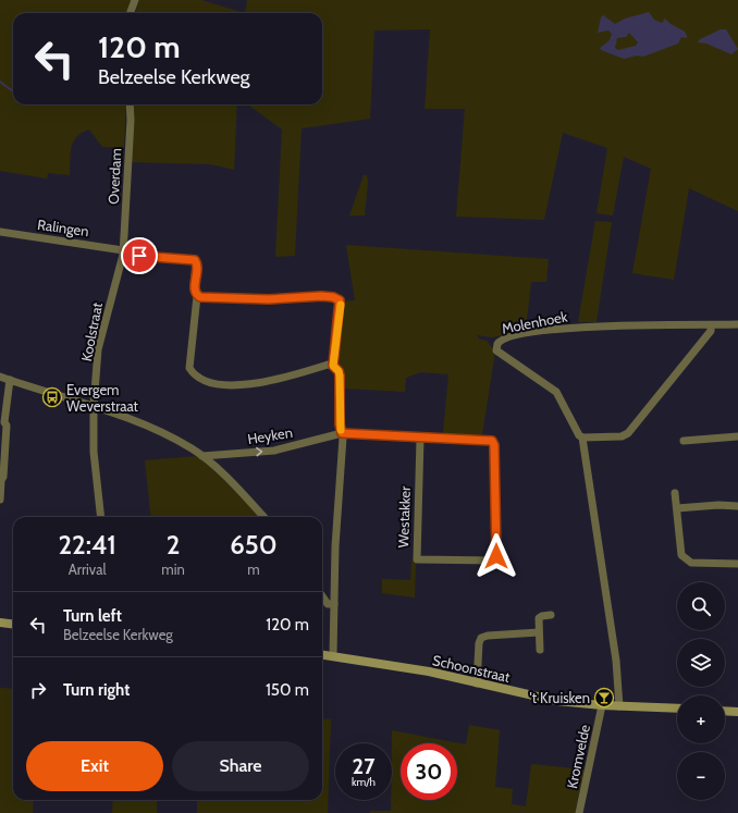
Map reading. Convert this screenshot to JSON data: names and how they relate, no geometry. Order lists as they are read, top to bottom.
{
  "streets": {
    "street": [
      "Overdam",
      "Ralingen",
      "Molenhoek",
      "Koolstraat",
      "Heyken",
      "Westakker",
      "Schoonstraat",
      "Kromvelde"
    ]
  },
  "crossings": [
    ["Overdam", "Ralingen"],
    ["Overdam", "Koolstraat"],
    ["Ralingen", "Koolstraat"],
    ["Molenhoek", "Schoonstraat"],
    ["Heyken", "Westakker"],
    ["Schoonstraat", "Kromvelde"]
  ],
  "one_way": ["Heyken"],
  "places": {
    "bus stop": ["Evergem Weverstraat"],
    "bar": ["'t Kruisken"]
  },
  "page": {
    "turn": ["120 m", "Belzeelse Kerkweg"],
    "eta": [
      "22:41",
      "Arrival",
      "2",
      "min",
      "650",
      "m"
    ],
    "map_buttons": ["+", "−"],
    "list": [
      {
        "name": "Turn left",
        "note": "Belzeelse Kerkweg",
        "value": "120 m"
      },
      {
        "name": "Turn right",
        "value": "150 m"
      }
    ],
    "buttons": ["Exit", "Share"],
    "speed": "27 km/h",
    "limit": "30"
  }
}
